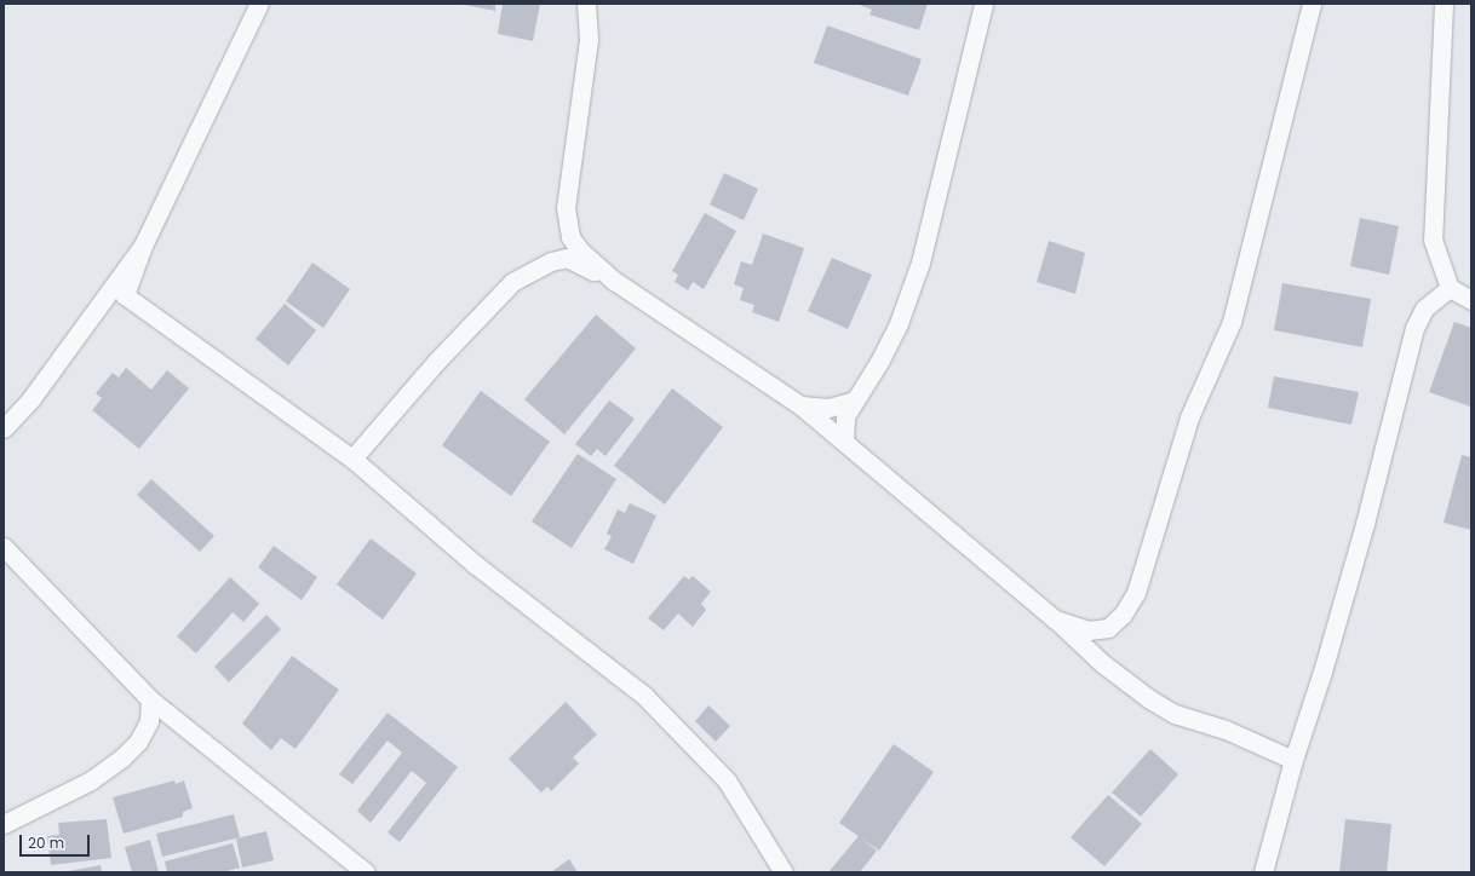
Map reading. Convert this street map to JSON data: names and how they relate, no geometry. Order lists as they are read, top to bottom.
{
  "scale_bar": "20 m"
}
